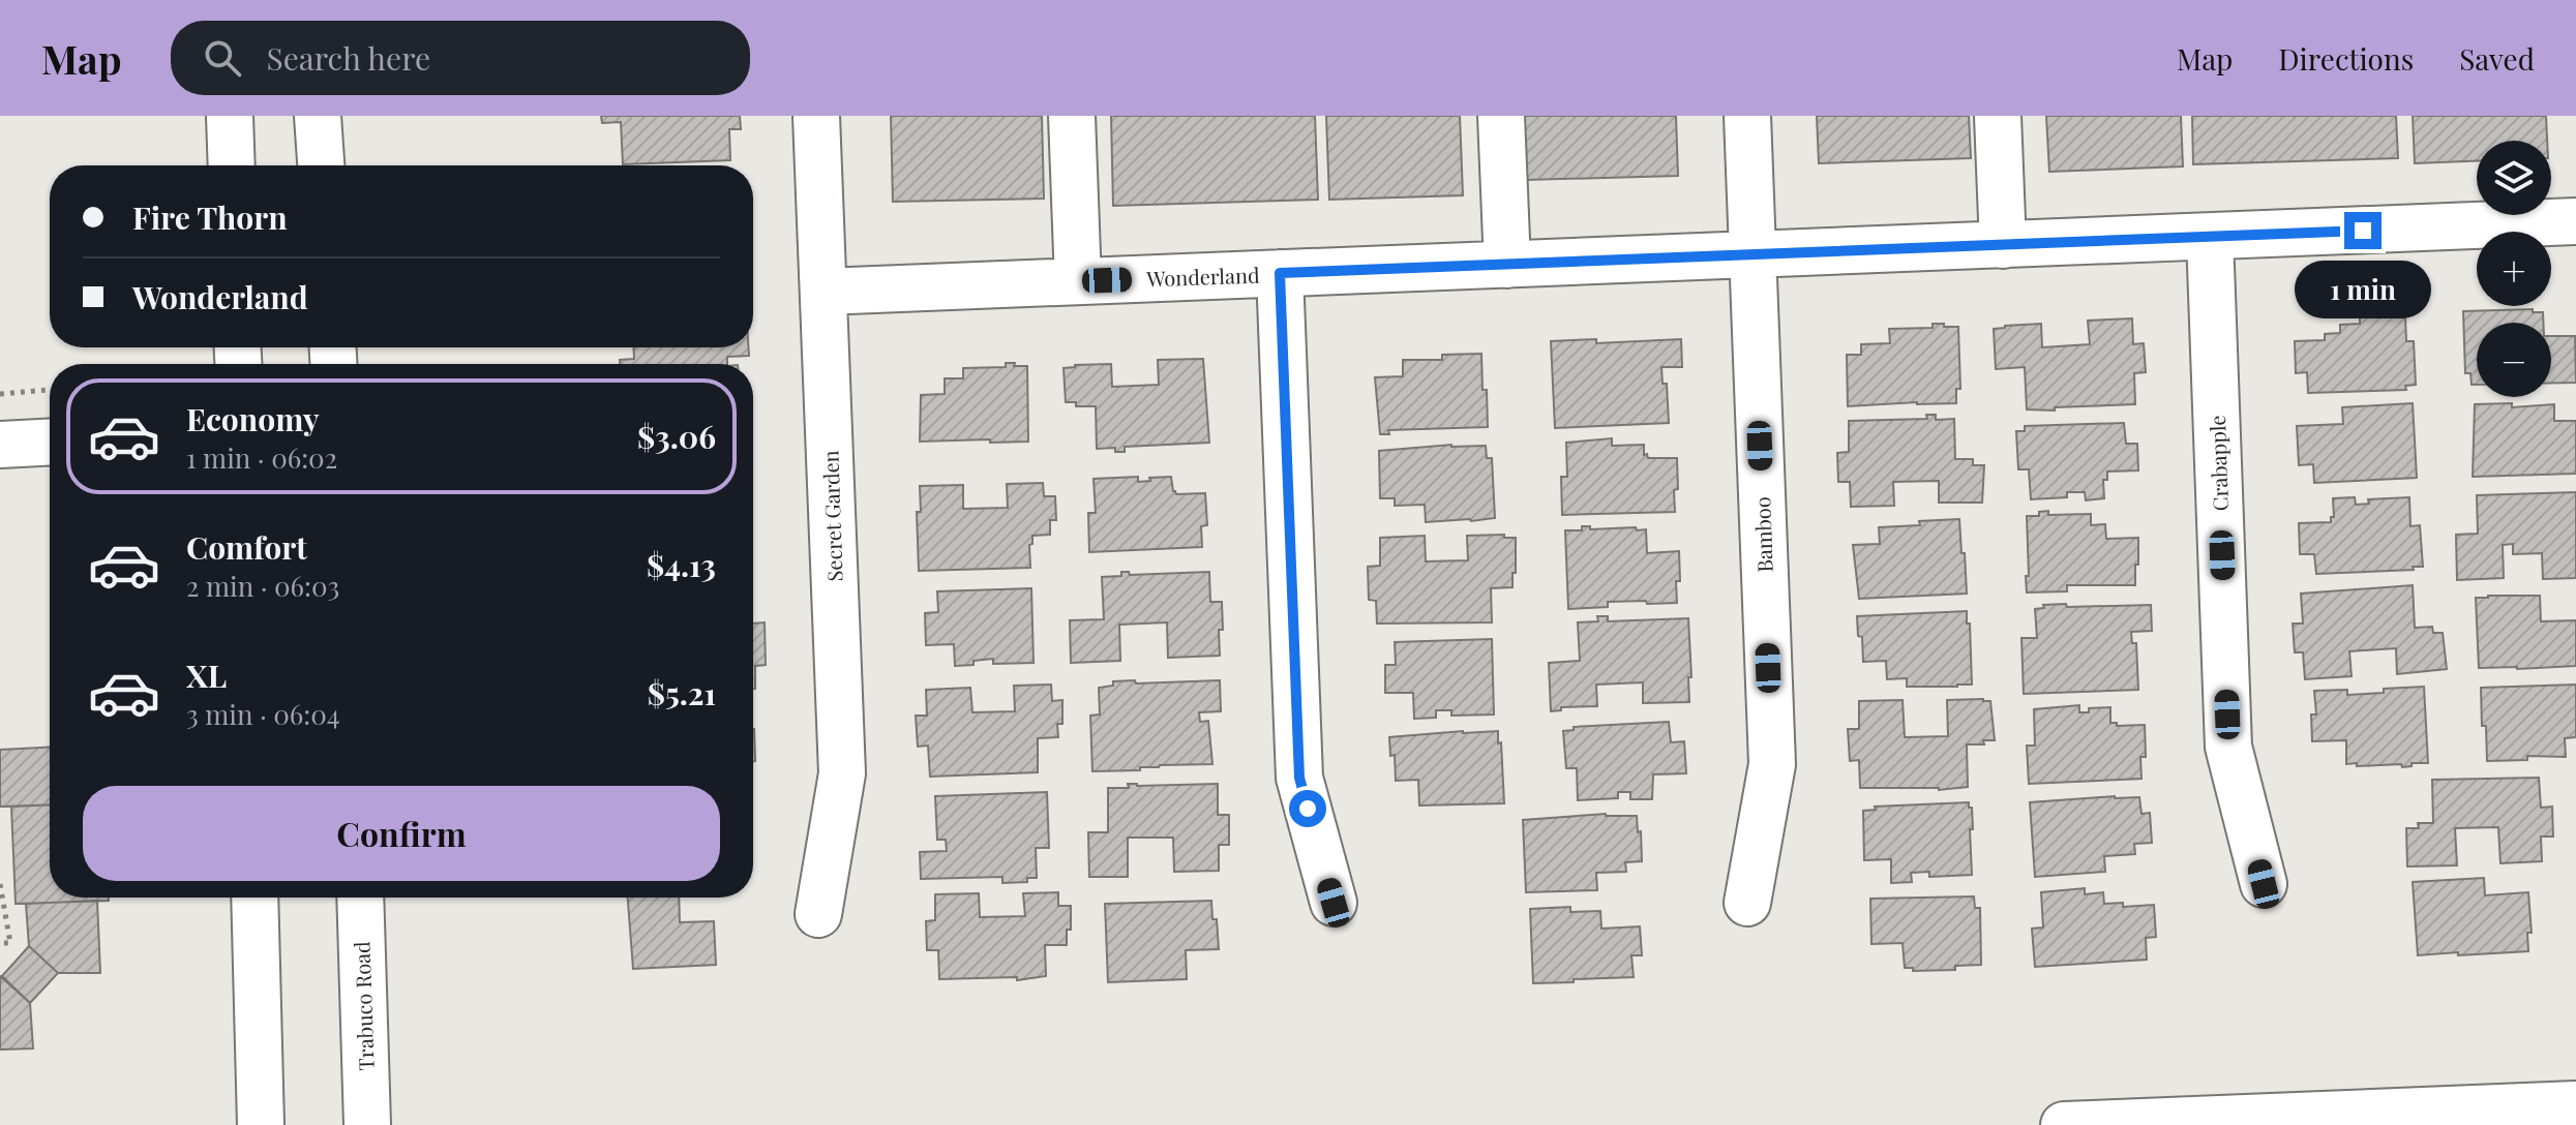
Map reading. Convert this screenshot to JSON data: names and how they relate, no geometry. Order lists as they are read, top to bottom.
{
  "streets": {
    "street": [
      "Wonderland",
      "Crabapple",
      "Secret Garden",
      "Bamboo",
      "Trabuco Road"
    ]
  },
  "crossings": [
    ["Wonderland", "Crabapple"],
    ["Wonderland", "Secret Garden"],
    ["Wonderland", "Bamboo"]
  ],
  "page": {
    "header": "Map",
    "search": "Search here",
    "nav": ["Map", "Directions", "Saved"],
    "map_buttons": ["+", "−"],
    "banner": ["Fire Thorn", "Wonderland"],
    "bubble": "1 min",
    "list": [
      {
        "name": "Economy",
        "note": "1 min · 06:02",
        "value": "$3.06"
      },
      {
        "name": "Comfort",
        "note": "2 min · 06:03",
        "value": "$4.13"
      },
      {
        "name": "XL",
        "note": "3 min · 06:04",
        "value": "$5.21"
      }
    ],
    "buttons": "Confirm"
  }
}
